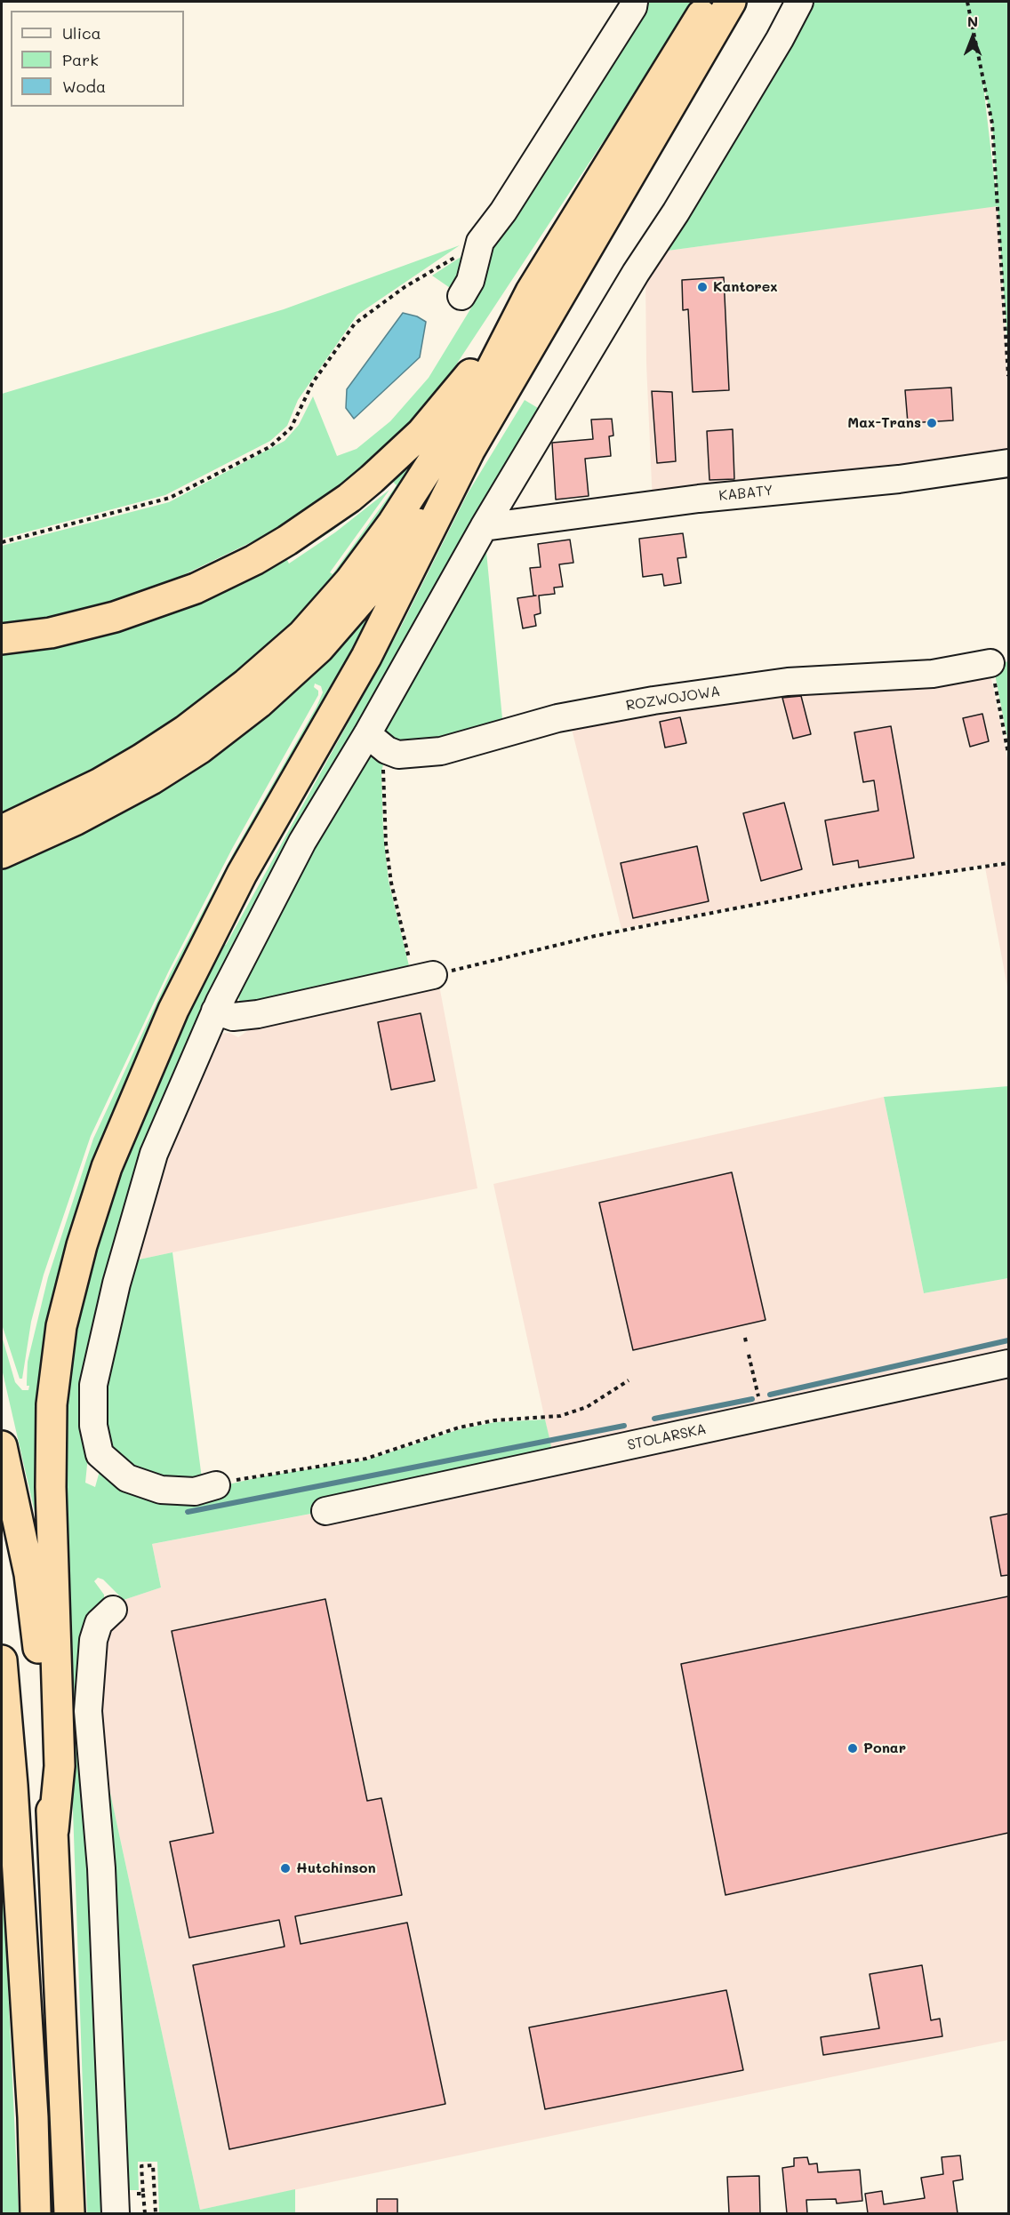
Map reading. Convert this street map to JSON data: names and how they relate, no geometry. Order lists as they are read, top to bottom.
{
  "streets": {
    "street": ["KABATY", "ROZWOJOWA", "STOLARSKA"]
  },
  "places": [
    "Kantorex",
    "Max-Trans",
    "Ponar",
    "Hutchinson"
  ],
  "legend": ["Ulica", "Park", "Woda"],
  "north": "top"
}
